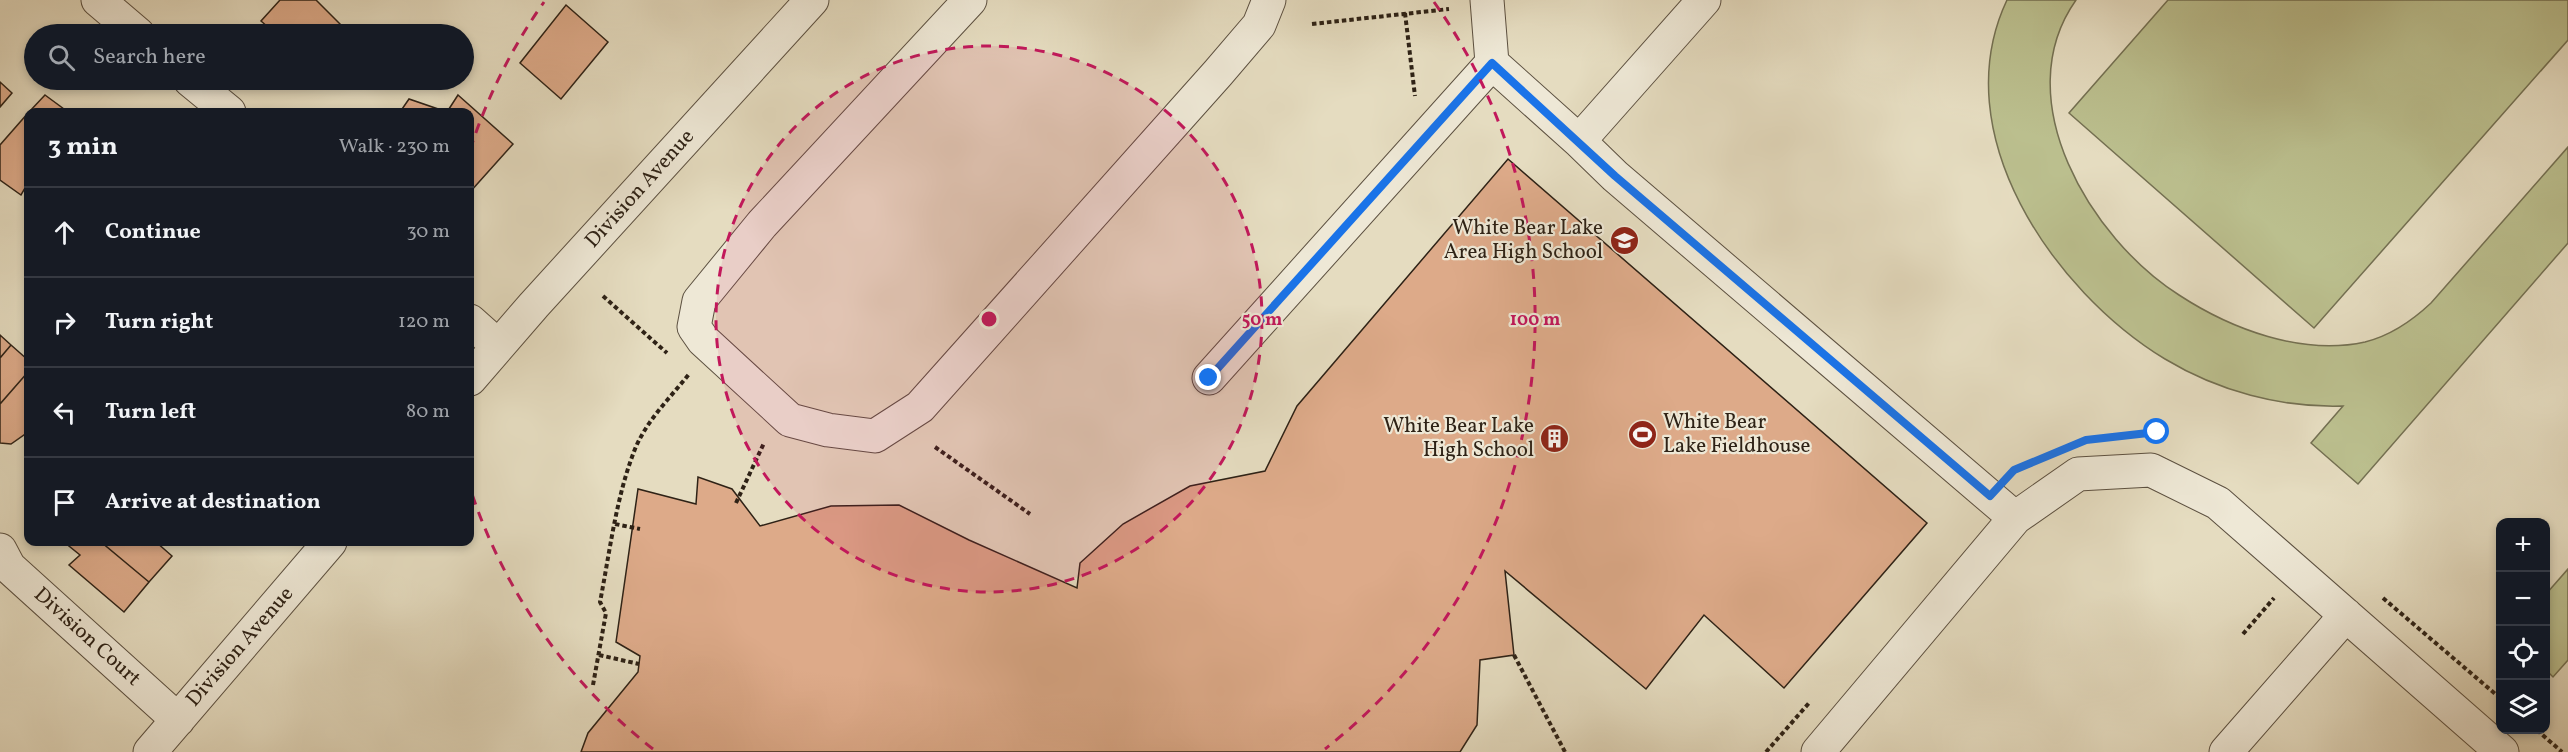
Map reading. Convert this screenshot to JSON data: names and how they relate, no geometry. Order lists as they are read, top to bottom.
{
  "streets": {
    "street": ["Division Avenue", "Division Court"]
  },
  "crossings": [
    ["Division Avenue", "Division Court"]
  ],
  "places": {
    "school or university": ["White Bear Lake Area High School"],
    "sports": ["White Bear Lake Fieldhouse"],
    "building": ["White Bear Lake High School"]
  },
  "page": {
    "search": "Search here",
    "heading": ["3 min", "Walk · 230 m"],
    "list": [
      ["Continue", "30 m"],
      ["Turn right", "120 m"],
      ["Turn left", "80 m"],
      "Arrive at destination"
    ],
    "map_buttons": ["+", "−"]
  },
  "rings": ["50 m", "100 m"]
}
